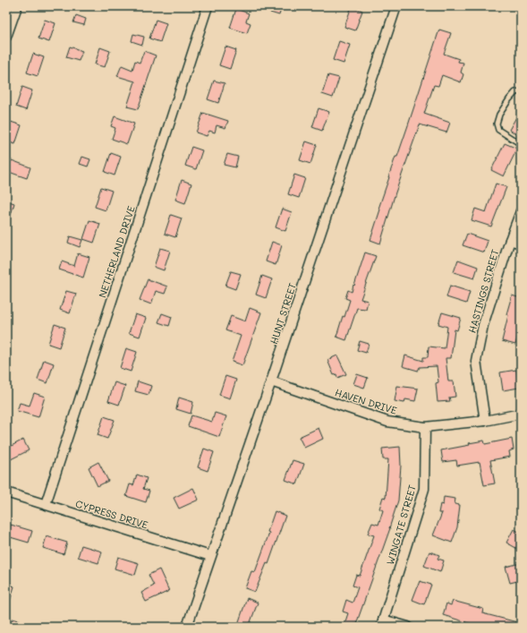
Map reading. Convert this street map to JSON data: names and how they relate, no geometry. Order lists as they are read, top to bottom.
{
  "streets": {
    "street": [
      "NETHERLAND DRIVE",
      "HASTINGS STREET",
      "HUNT STREET",
      "HAVEN DRIVE",
      "CYPRESS DRIVE",
      "WINGATE STREET"
    ]
  },
  "crossings": [
    ["NETHERLAND DRIVE", "CYPRESS DRIVE"],
    ["HASTINGS STREET", "HAVEN DRIVE"],
    ["HUNT STREET", "HAVEN DRIVE"],
    ["HUNT STREET", "CYPRESS DRIVE"],
    ["HAVEN DRIVE", "WINGATE STREET"]
  ]
}
